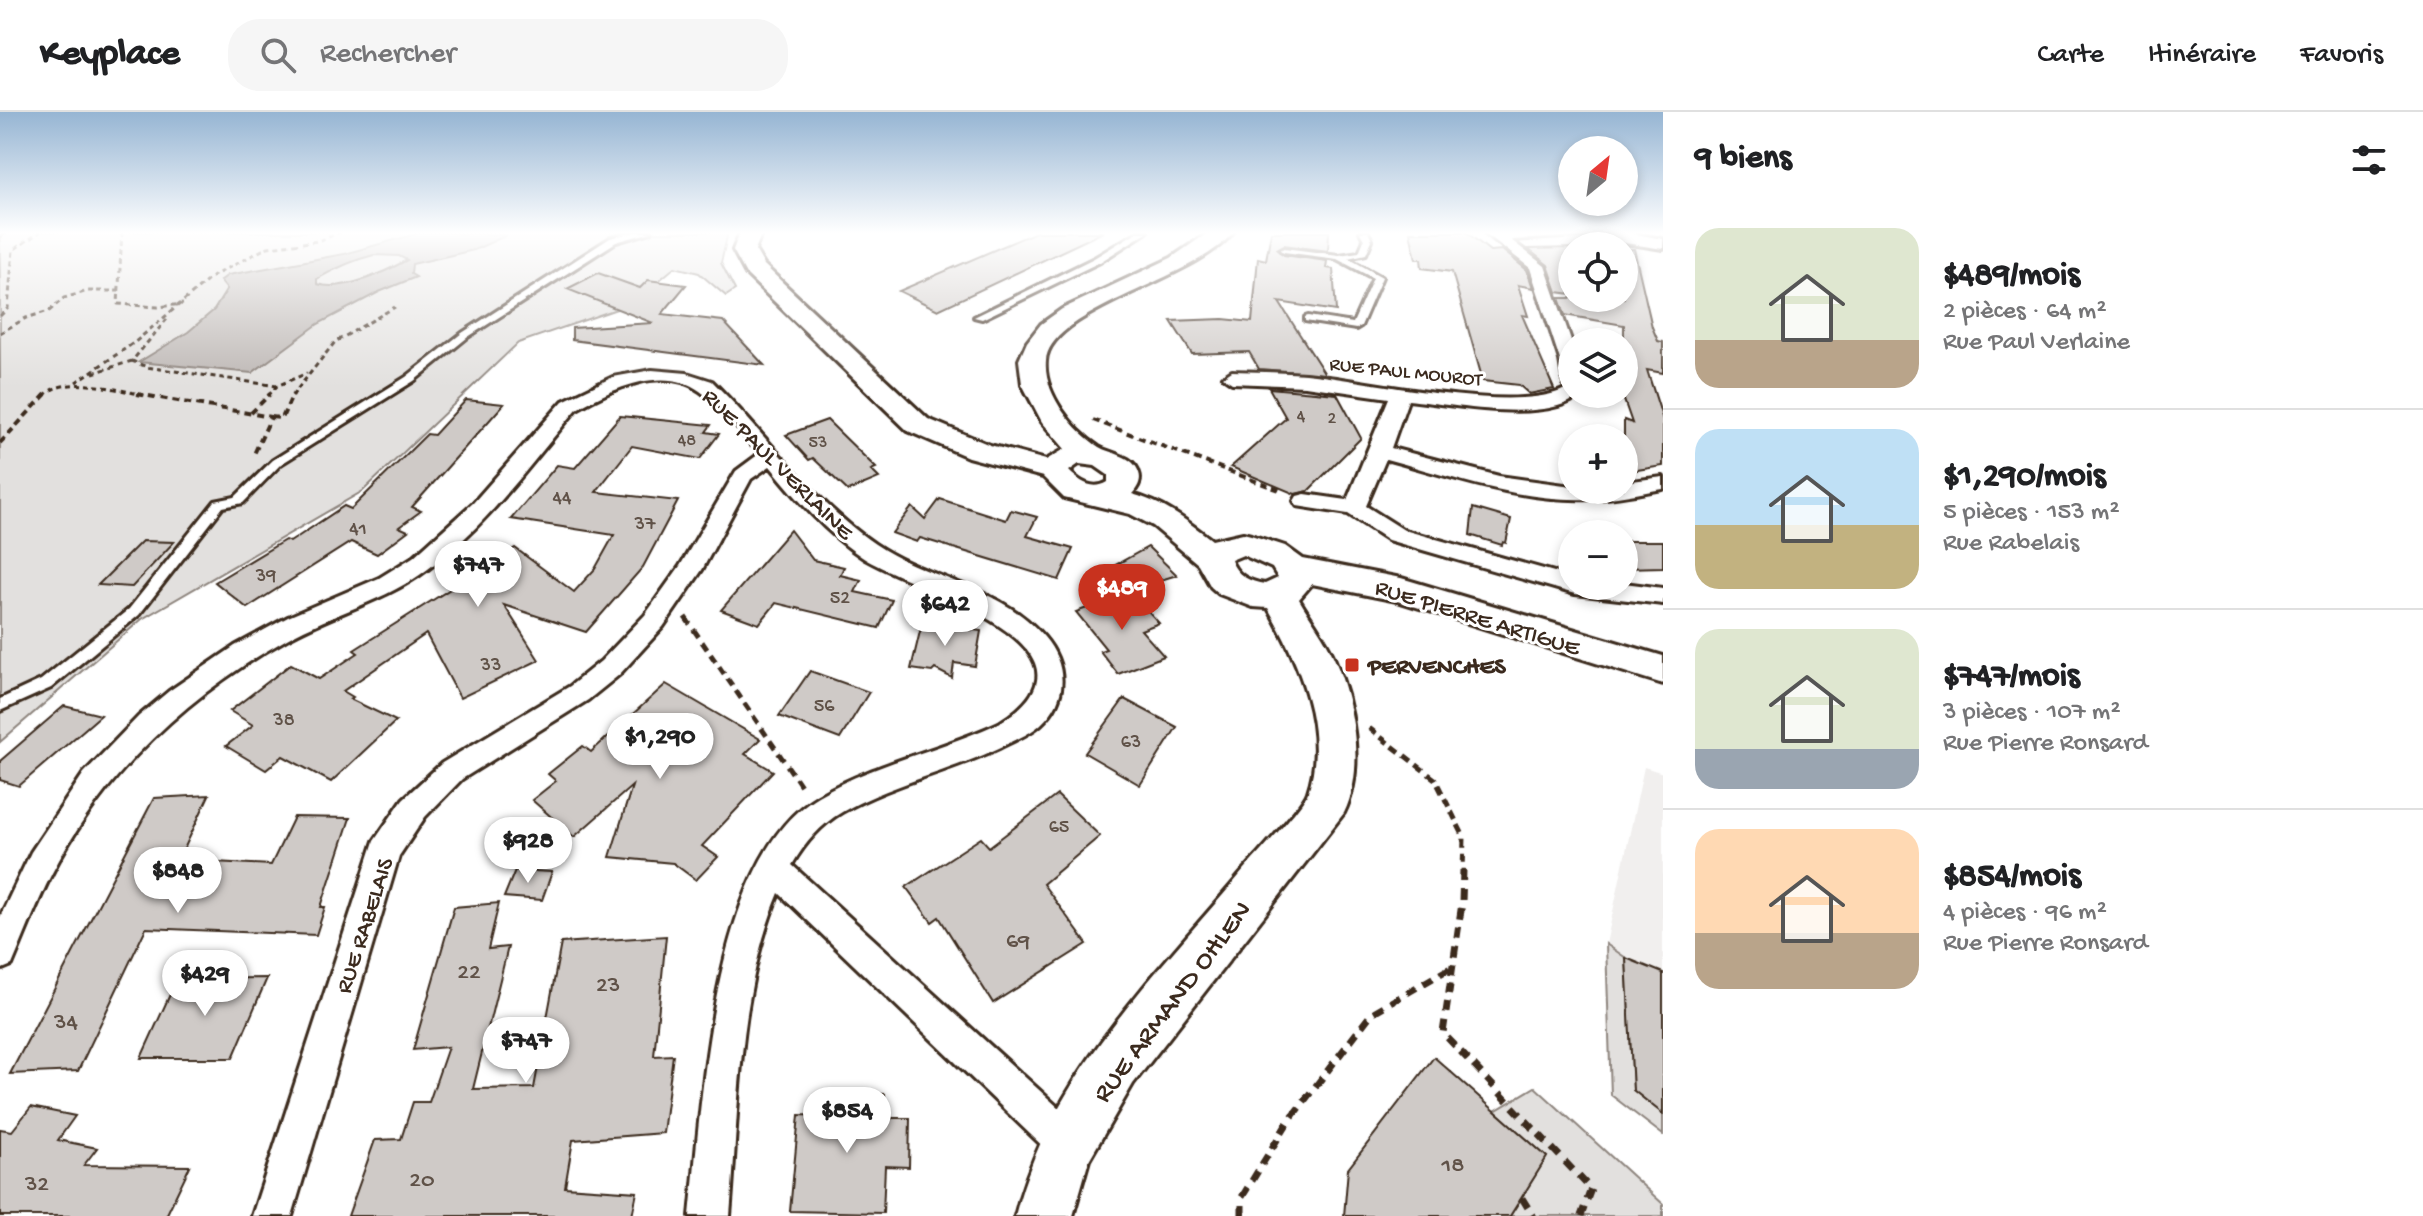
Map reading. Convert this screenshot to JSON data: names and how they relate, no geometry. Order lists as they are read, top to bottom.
{
  "streets": {
    "main road": ["RUE PIERRE ARTIGUE", "RUE ARMAND OHLEN"],
    "street": ["RUE PAUL MOUROT", "RUE PAUL VERLAINE", "RUE RABELAIS"]
  },
  "crossings": [
    ["RUE PAUL VERLAINE", "RUE RABELAIS"],
    ["RUE PIERRE ARTIGUE", "RUE ARMAND OHLEN"]
  ],
  "places": {
    "transit": ["PERVENCHES"]
  },
  "house_numbers": [
    "4",
    "2",
    "48",
    "53",
    "44",
    "37",
    "41",
    "39",
    "52",
    "33",
    "56",
    "38",
    "63",
    "65",
    "69",
    "22",
    "23",
    "34",
    "18",
    "20",
    "32"
  ],
  "north": "top right",
  "page": {
    "header": "Keyplace",
    "search": "Rechercher",
    "nav": ["Carte", "Itinéraire", "Favoris"],
    "heading": "9 biens",
    "map_buttons": ["+", "−"],
    "list": [
      {
        "name": "$489/mois",
        "note": "2 pièces · 64 m² · Rue Paul Verlaine"
      },
      {
        "name": "$1,290/mois",
        "note": "5 pièces · 153 m² · Rue Rabelais"
      },
      {
        "name": "$747/mois",
        "note": "3 pièces · 107 m² · Rue Pierre Ronsard"
      },
      {
        "name": "$854/mois",
        "note": "4 pièces · 96 m² · Rue Pierre Ronsard"
      }
    ],
    "price": [
      "$747",
      "$489",
      "$642",
      "$1,290",
      "$928",
      "$848",
      "$429",
      "$747",
      "$854"
    ]
  }
}
